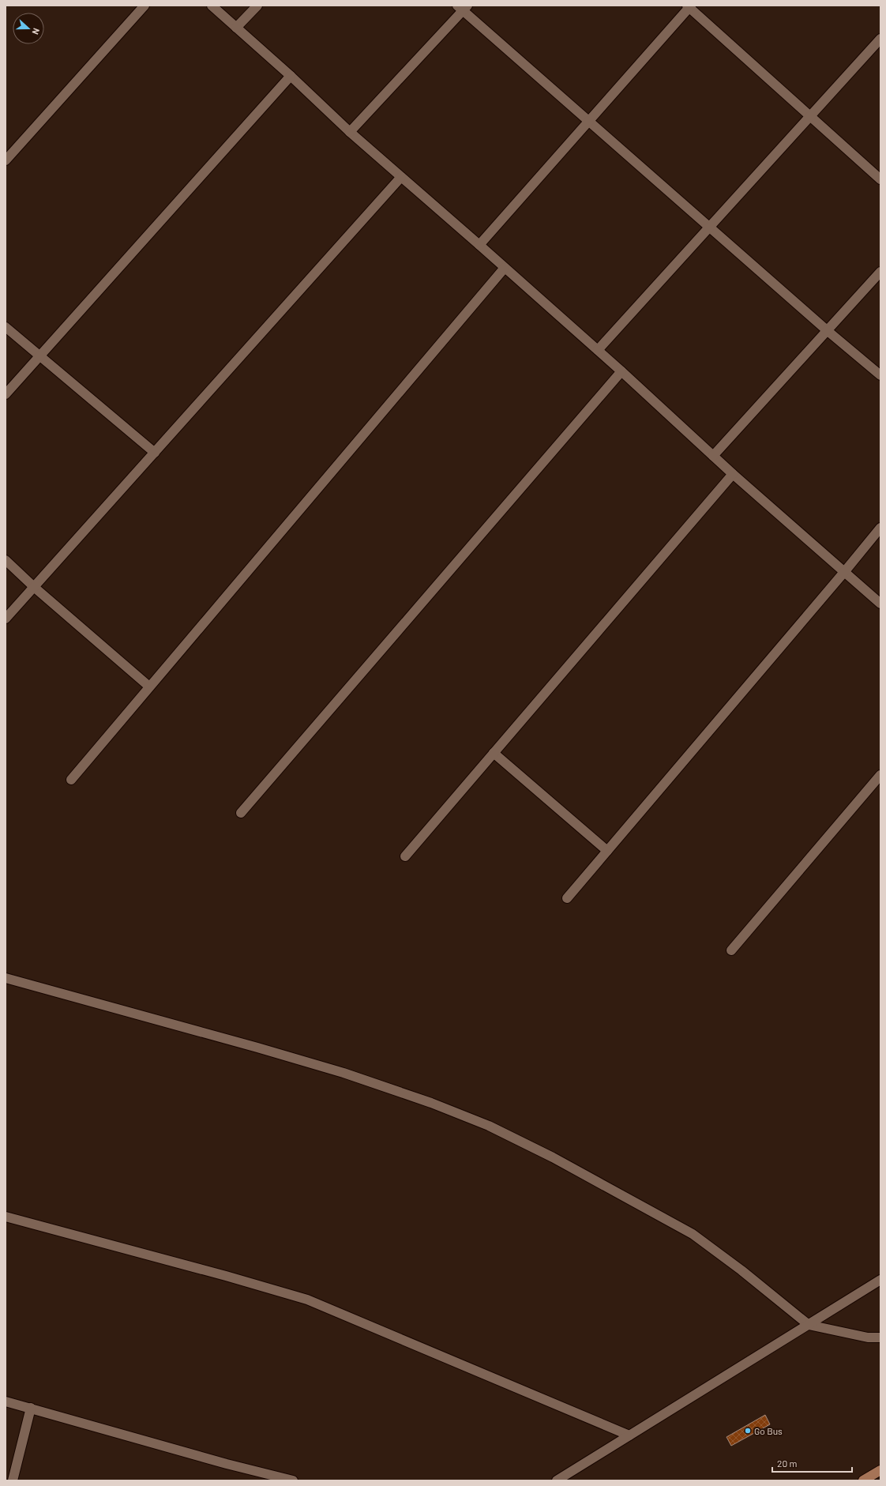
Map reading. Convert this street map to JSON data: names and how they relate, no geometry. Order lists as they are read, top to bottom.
{
  "places": ["Go Bus"],
  "scale_bar": "20 m",
  "north": "right"
}
